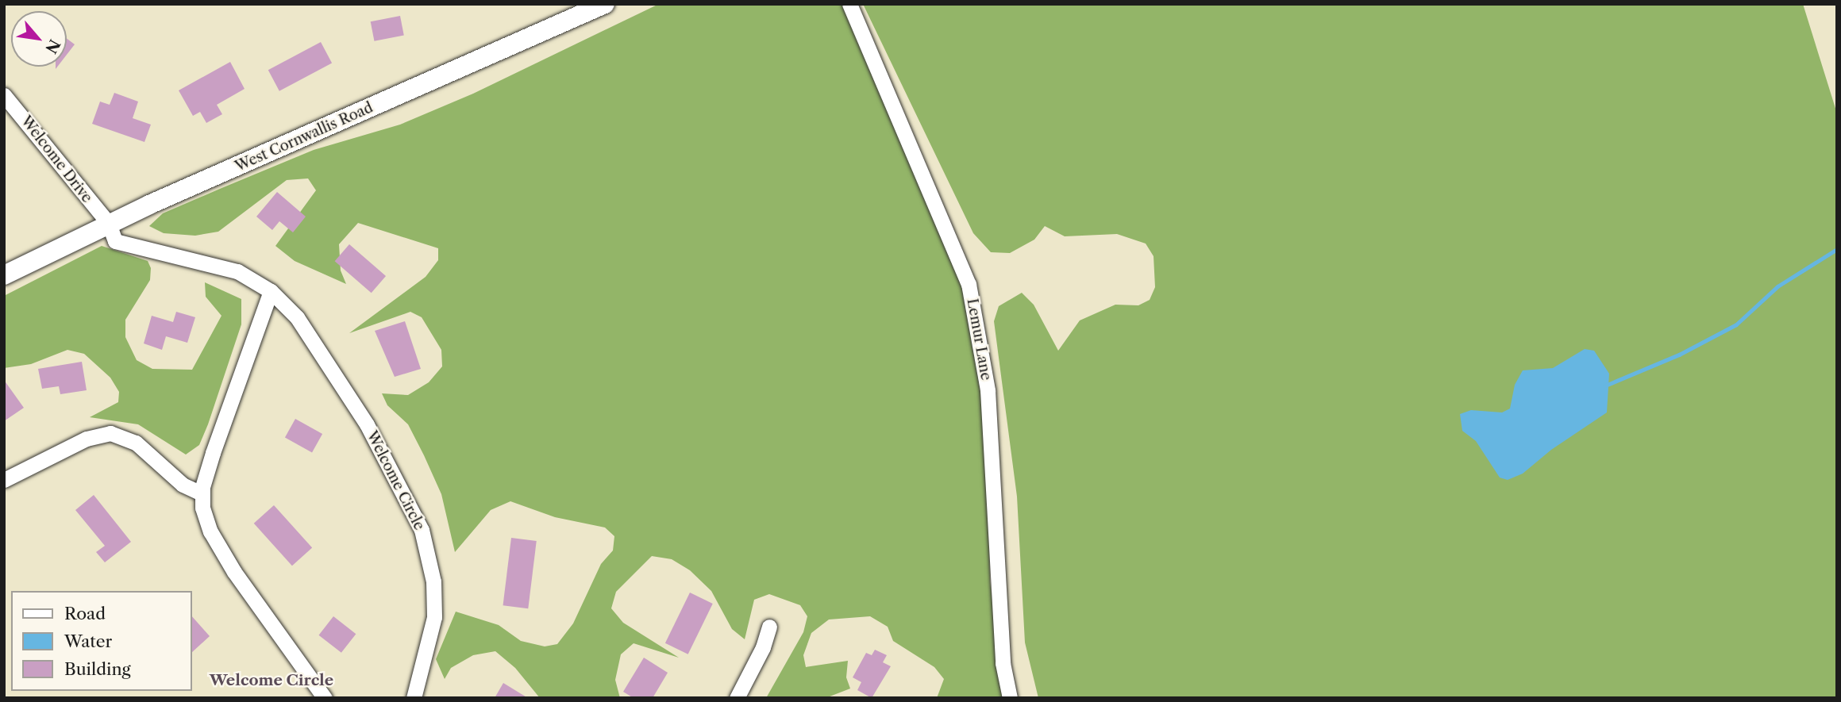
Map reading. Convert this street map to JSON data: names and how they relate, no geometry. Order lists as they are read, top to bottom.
{
  "streets": {
    "street": [
      "West Cornwallis Road",
      "Welcome Drive",
      "Lemur Lane",
      "Welcome Circle"
    ]
  },
  "crossings": [
    ["West Cornwallis Road", "Welcome Drive"],
    ["West Cornwallis Road", "Welcome Circle"],
    ["Welcome Drive", "Welcome Circle"]
  ],
  "districts": ["Welcome Circle"],
  "legend": ["Road", "Water", "Building"],
  "north": "bottom right"
}
